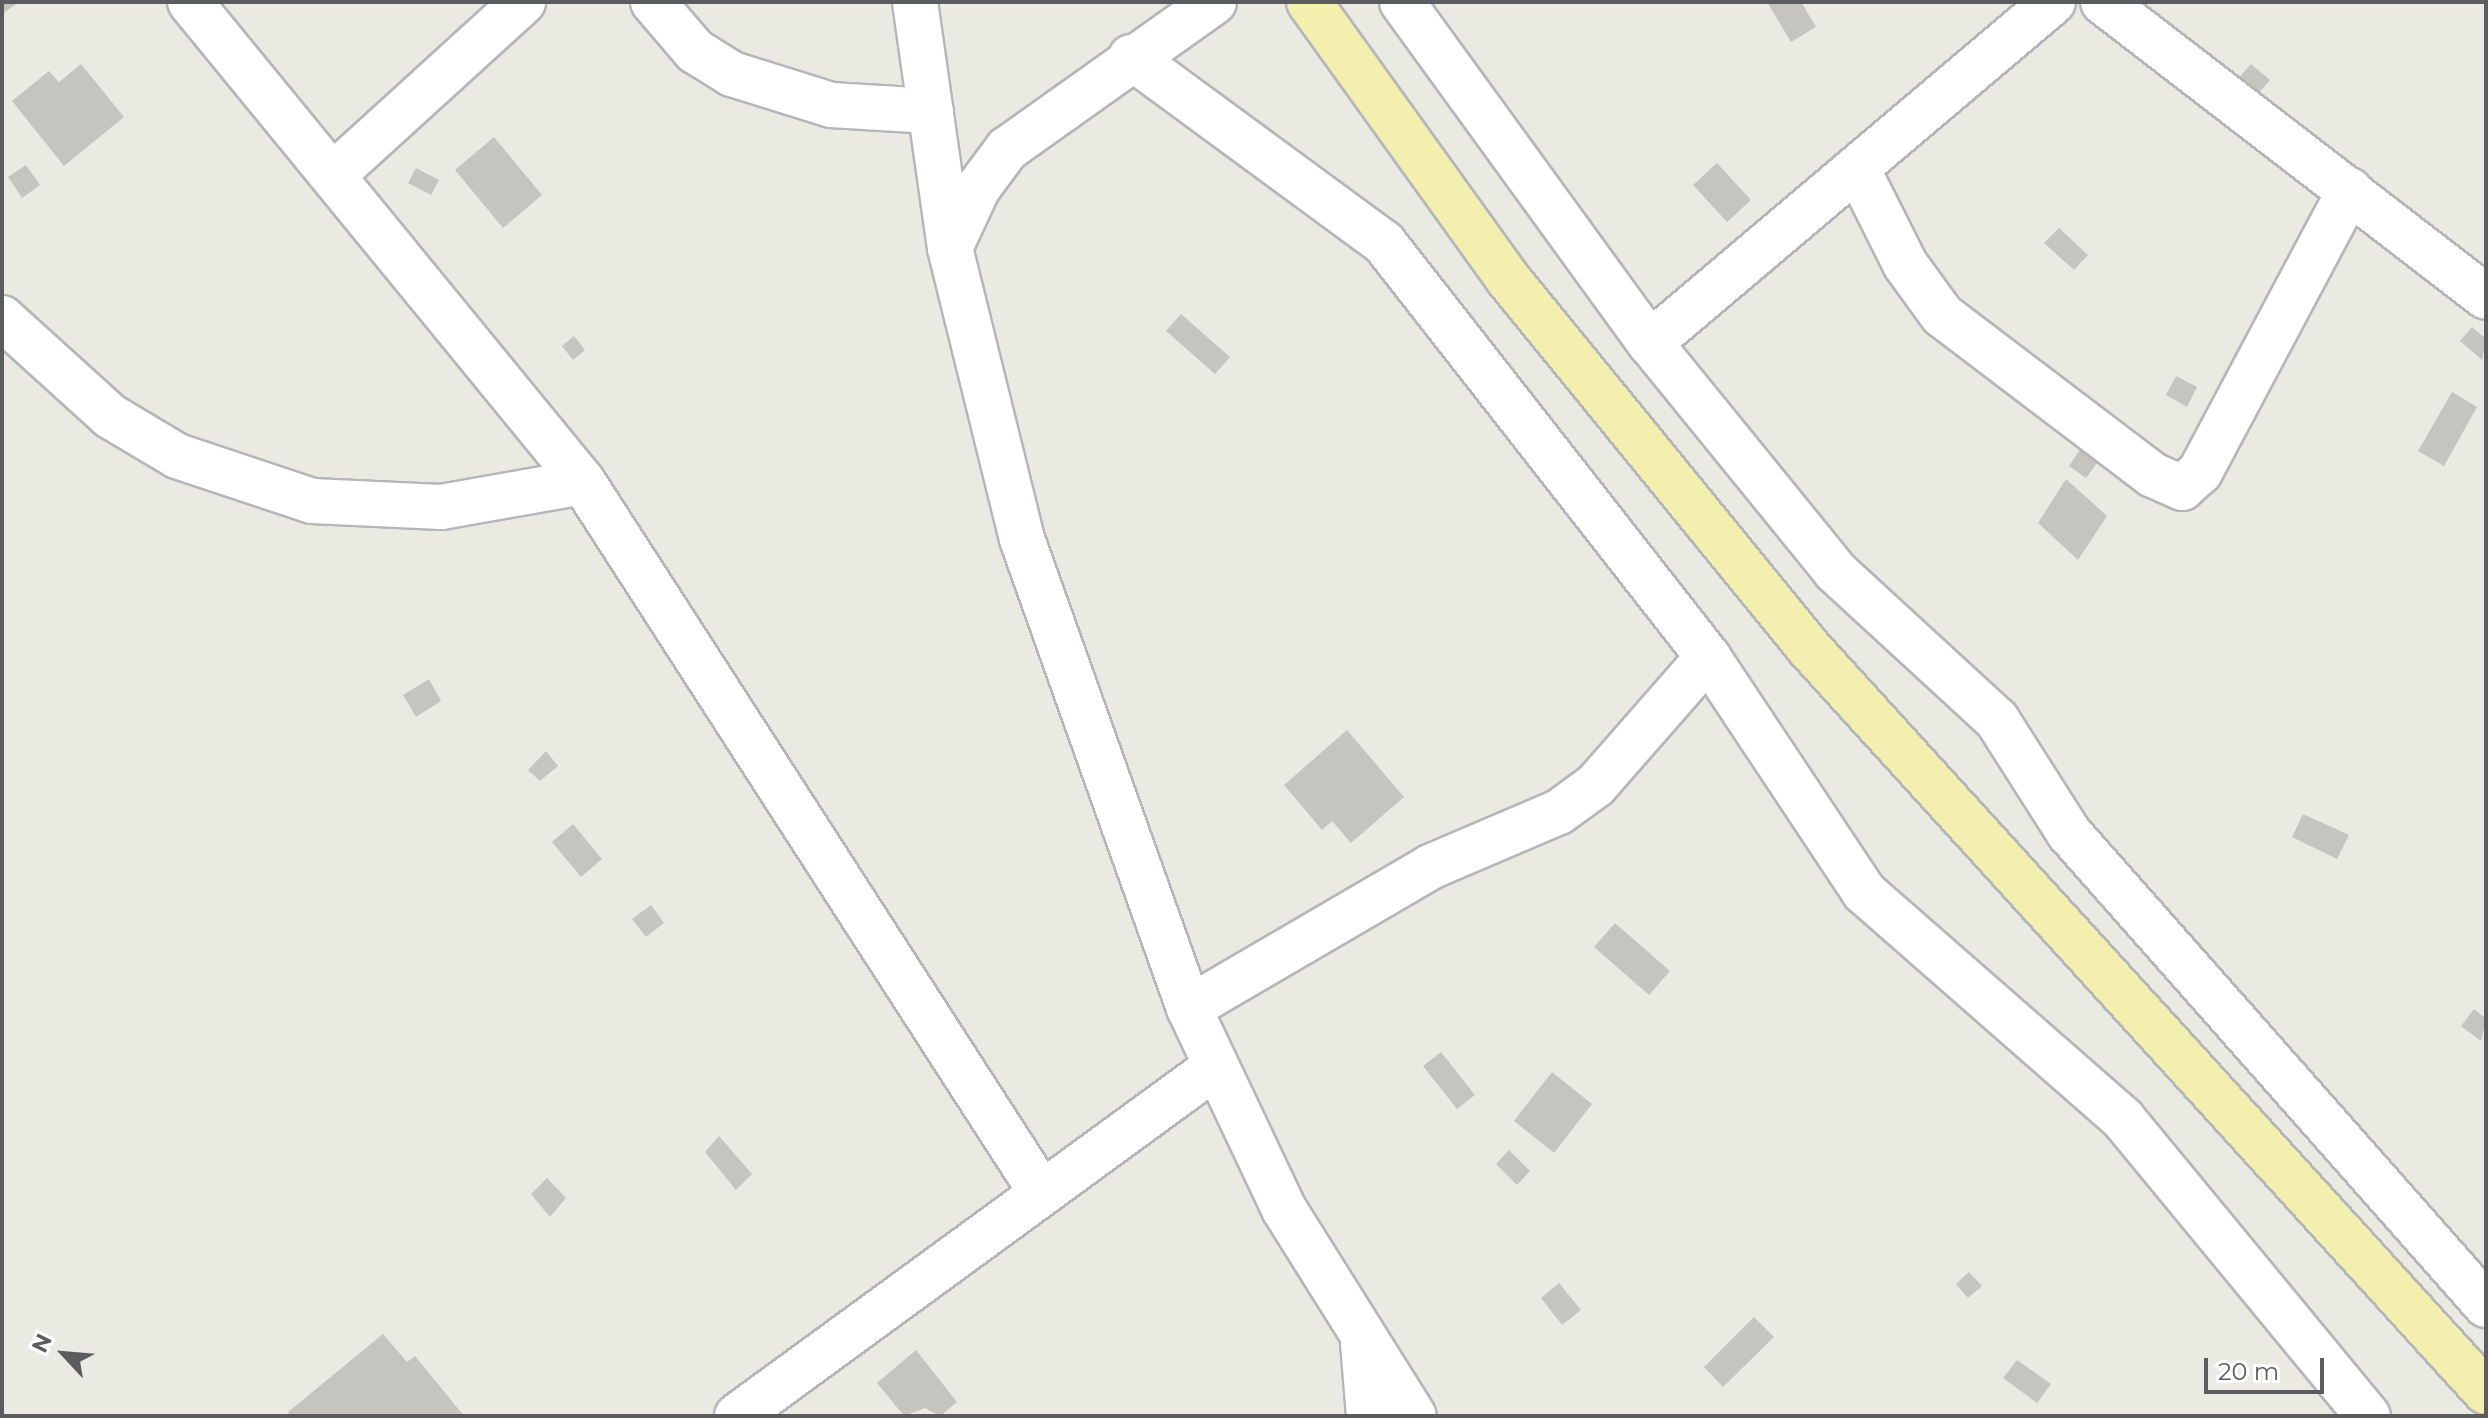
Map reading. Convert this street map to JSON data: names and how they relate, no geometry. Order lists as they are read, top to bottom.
{
  "scale_bar": "20 m",
  "north": "top left"
}
